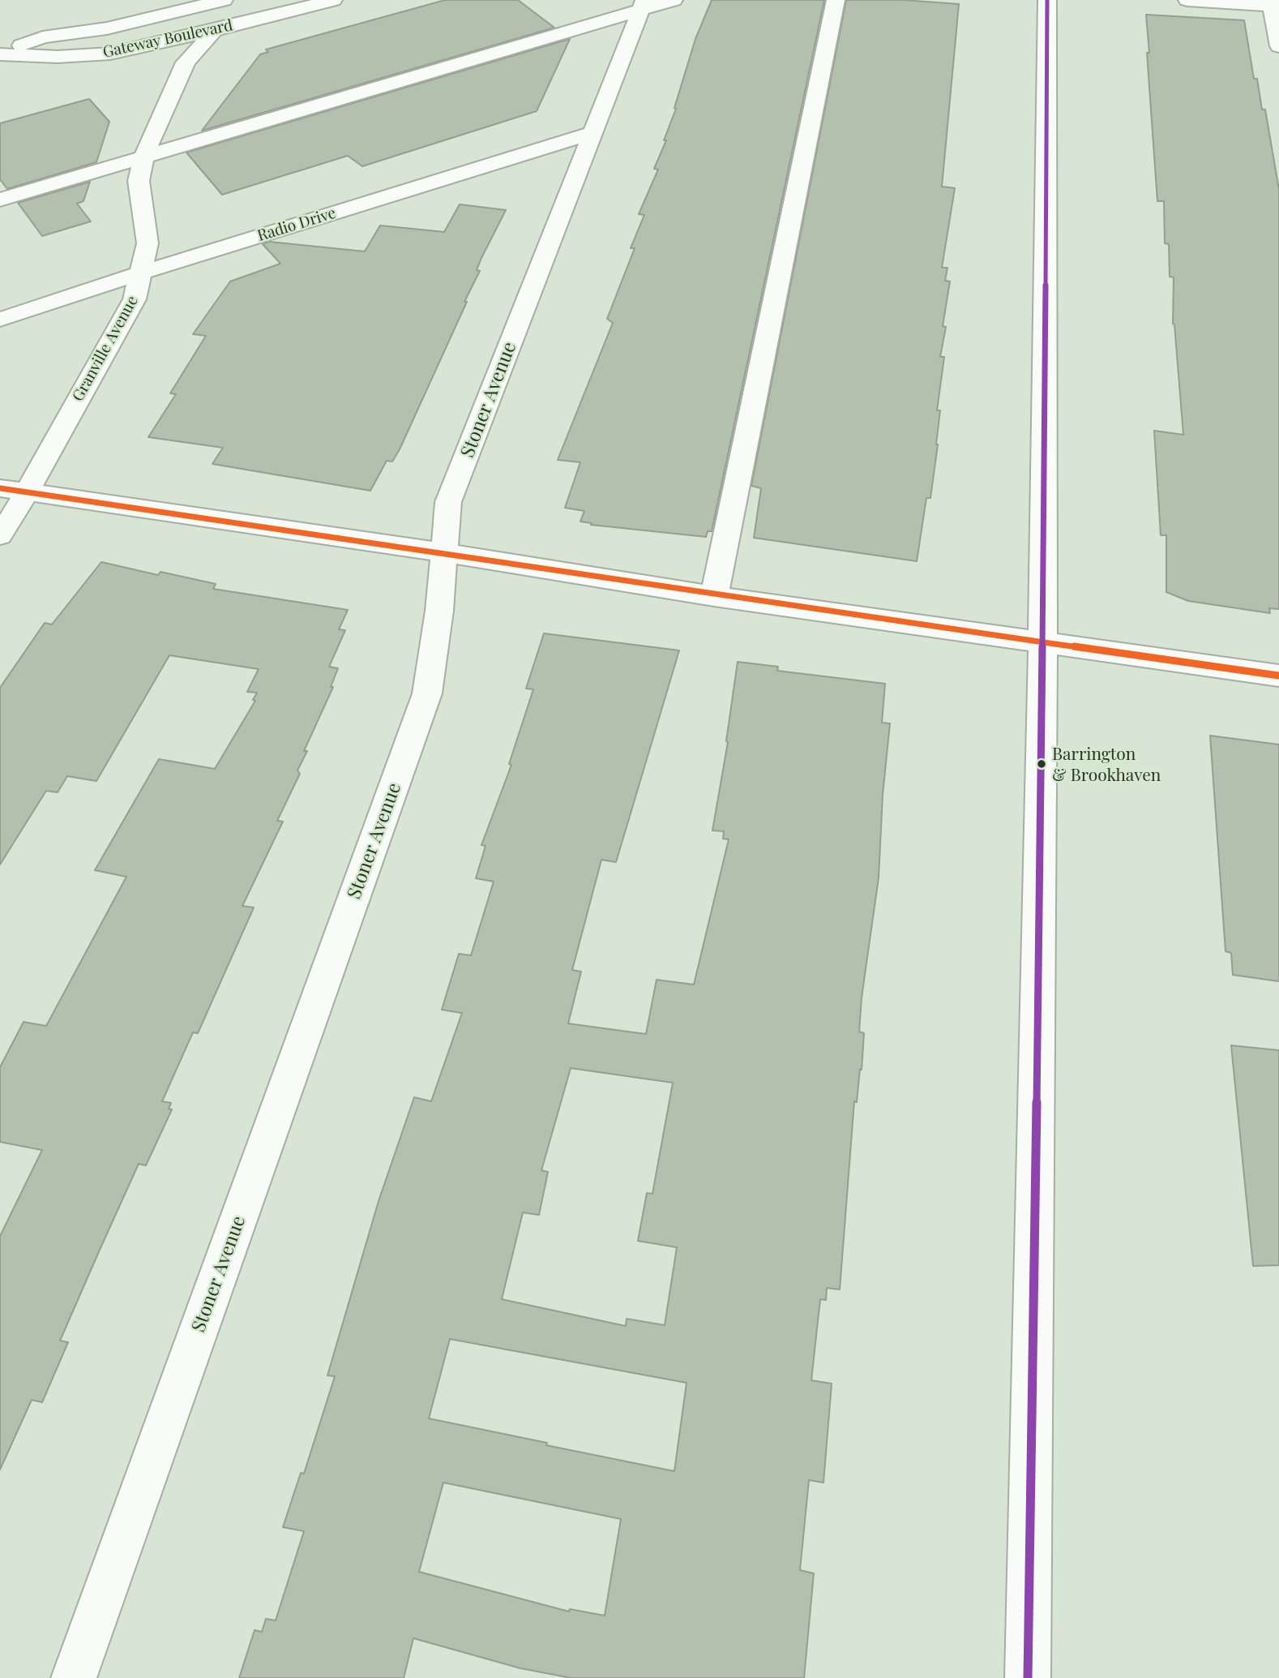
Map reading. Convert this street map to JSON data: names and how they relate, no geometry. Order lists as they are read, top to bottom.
{
  "streets": {
    "street": [
      "Gateway Boulevard",
      "Radio Drive",
      "Granville Avenue",
      "Stoner Avenue"
    ]
  },
  "crossings": [
    ["Gateway Boulevard", "Granville Avenue"],
    ["Radio Drive", "Granville Avenue"],
    ["Radio Drive", "Stoner Avenue"]
  ],
  "places": ["Barrington & Brookhaven"]
}
